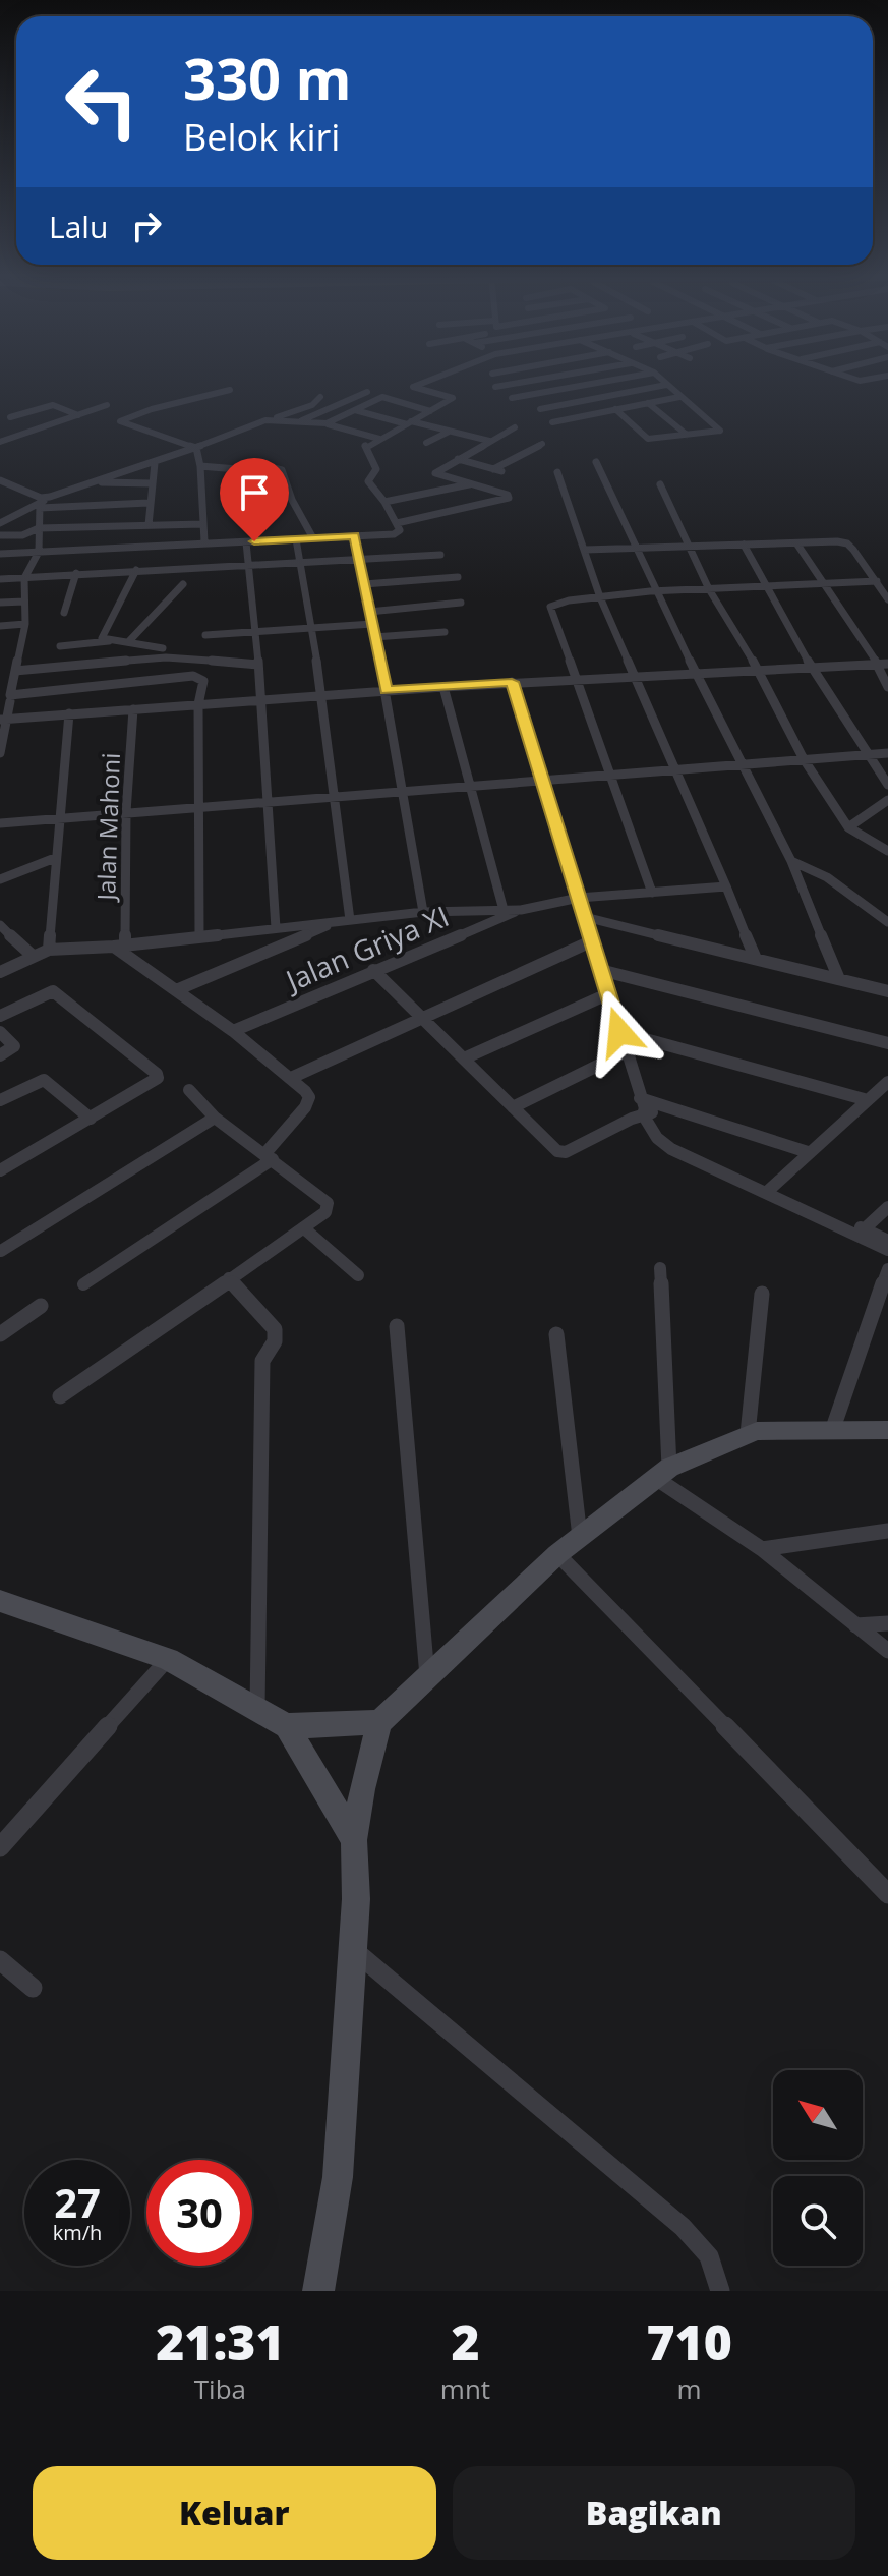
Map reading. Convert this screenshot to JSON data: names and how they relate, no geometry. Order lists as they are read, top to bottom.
{
  "streets": {
    "street": ["Jalan Mahoni", "Jalan Griya XI"]
  },
  "north": "top left",
  "page": {
    "turn": ["330 m", "Belok kiri"],
    "then": "Lalu",
    "speed": "27 km/h",
    "limit": "30",
    "eta": [
      "21:31",
      "Tiba",
      "2",
      "mnt",
      "710",
      "m"
    ],
    "buttons": ["Keluar", "Bagikan"]
  }
}
